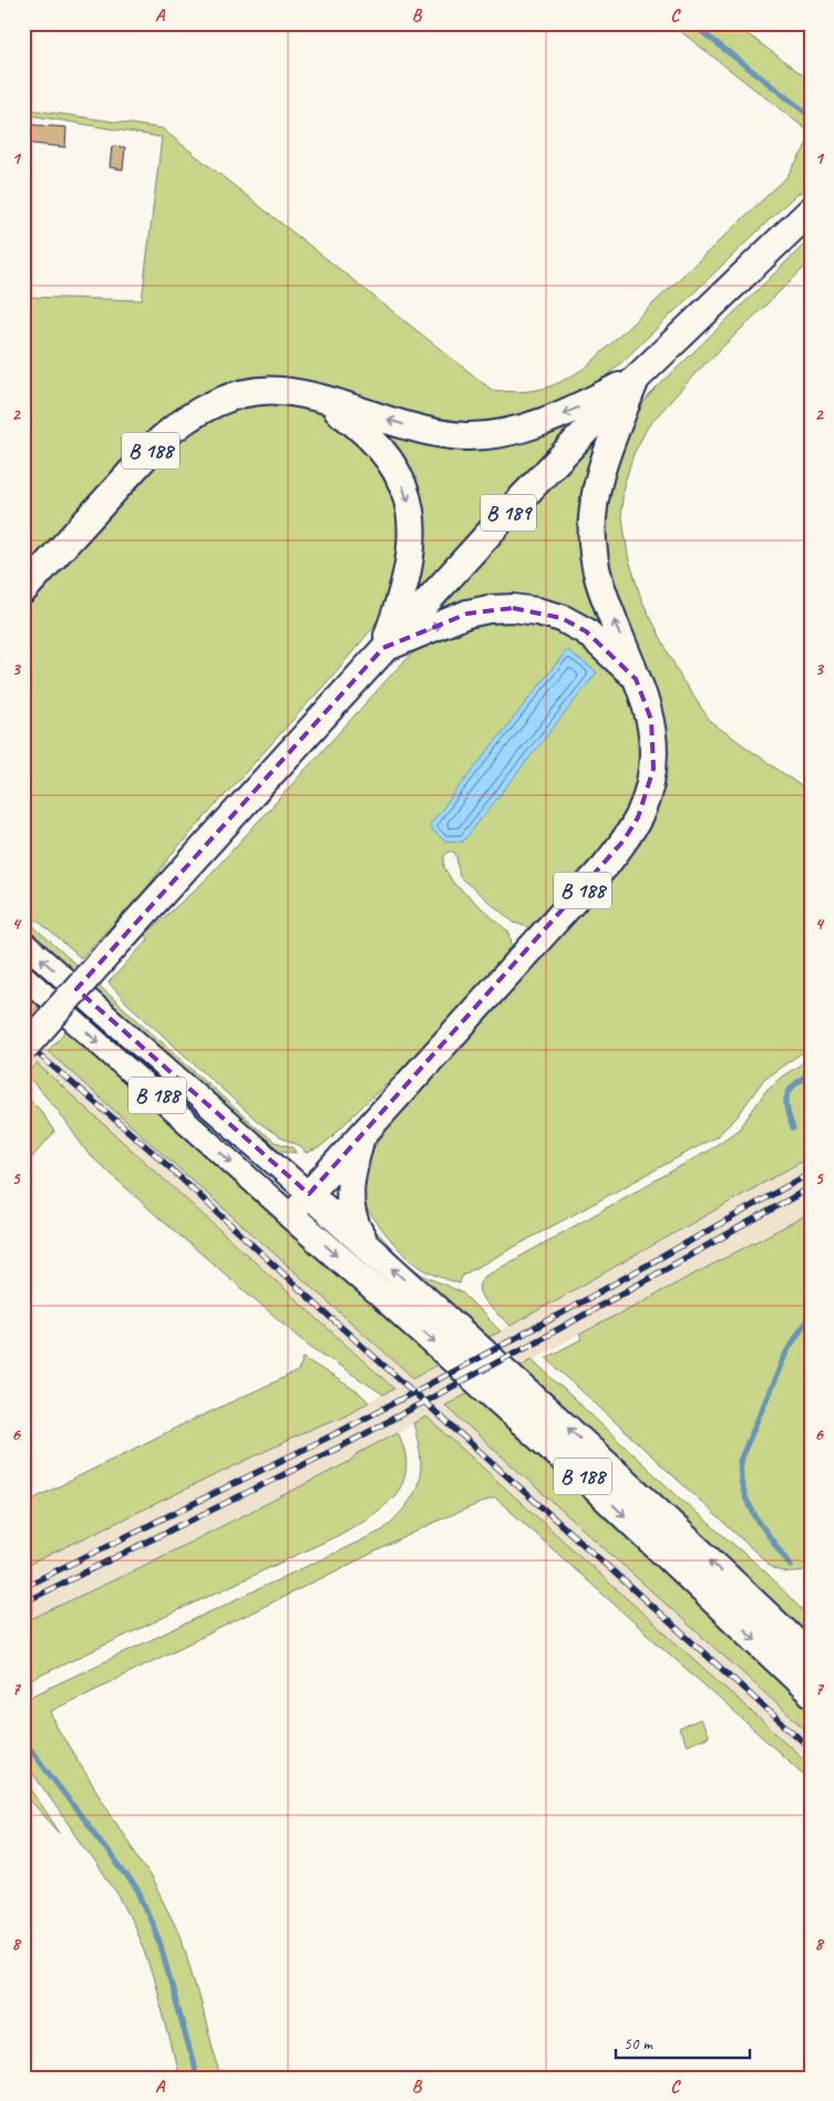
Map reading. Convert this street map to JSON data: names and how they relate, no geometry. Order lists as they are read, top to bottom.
{
  "streets": {
    "highway": ["B 188", "B 189"]
  },
  "crossings": [
    ["B 188", "B 189"]
  ],
  "scale_bar": "50 m",
  "grid": {
    "columns": ["A", "B", "C"],
    "rows": [
      "1",
      "2",
      "3",
      "4",
      "5",
      "6",
      "7",
      "8"
    ]
  }
}
